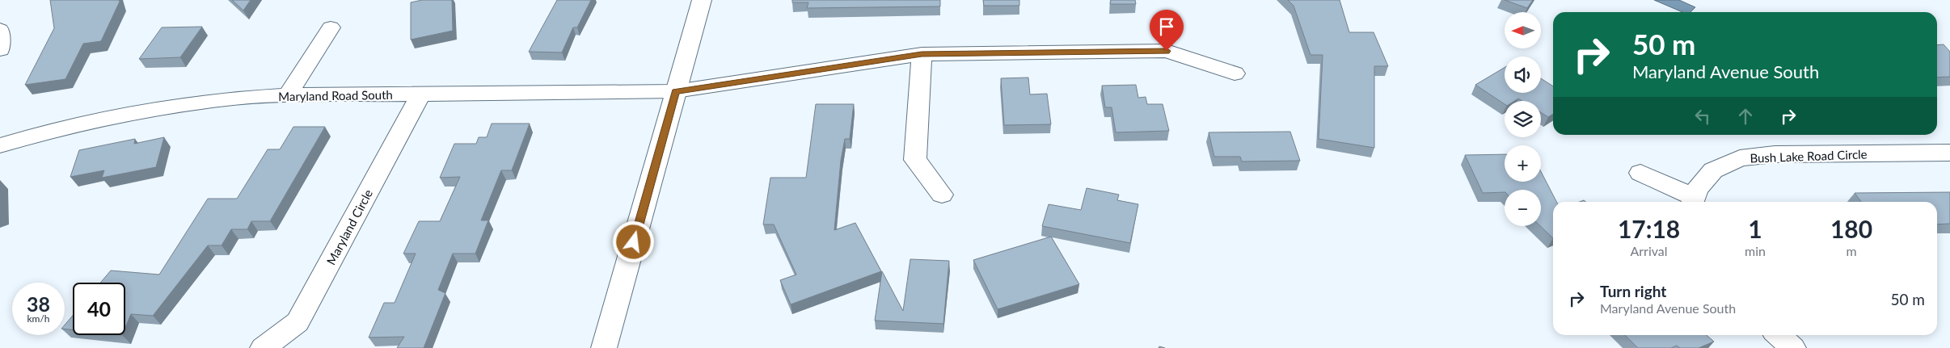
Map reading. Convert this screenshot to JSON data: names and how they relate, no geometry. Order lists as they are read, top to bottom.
{
  "streets": {
    "street": ["Maryland Road South", "Bush Lake Road Circle", "Maryland Circle"]
  },
  "crossings": [
    ["Maryland Road South", "Maryland Circle"]
  ],
  "north": "left",
  "page": {
    "map_buttons": ["+", "−"],
    "turn": ["50 m", "Maryland Avenue South"],
    "eta": [
      "17:18",
      "Arrival",
      "1",
      "min",
      "180",
      "m"
    ],
    "list": [
      {
        "name": "Turn right",
        "note": "Maryland Avenue South",
        "value": "50 m"
      }
    ],
    "speed": "38 km/h",
    "limit": "40"
  }
}
